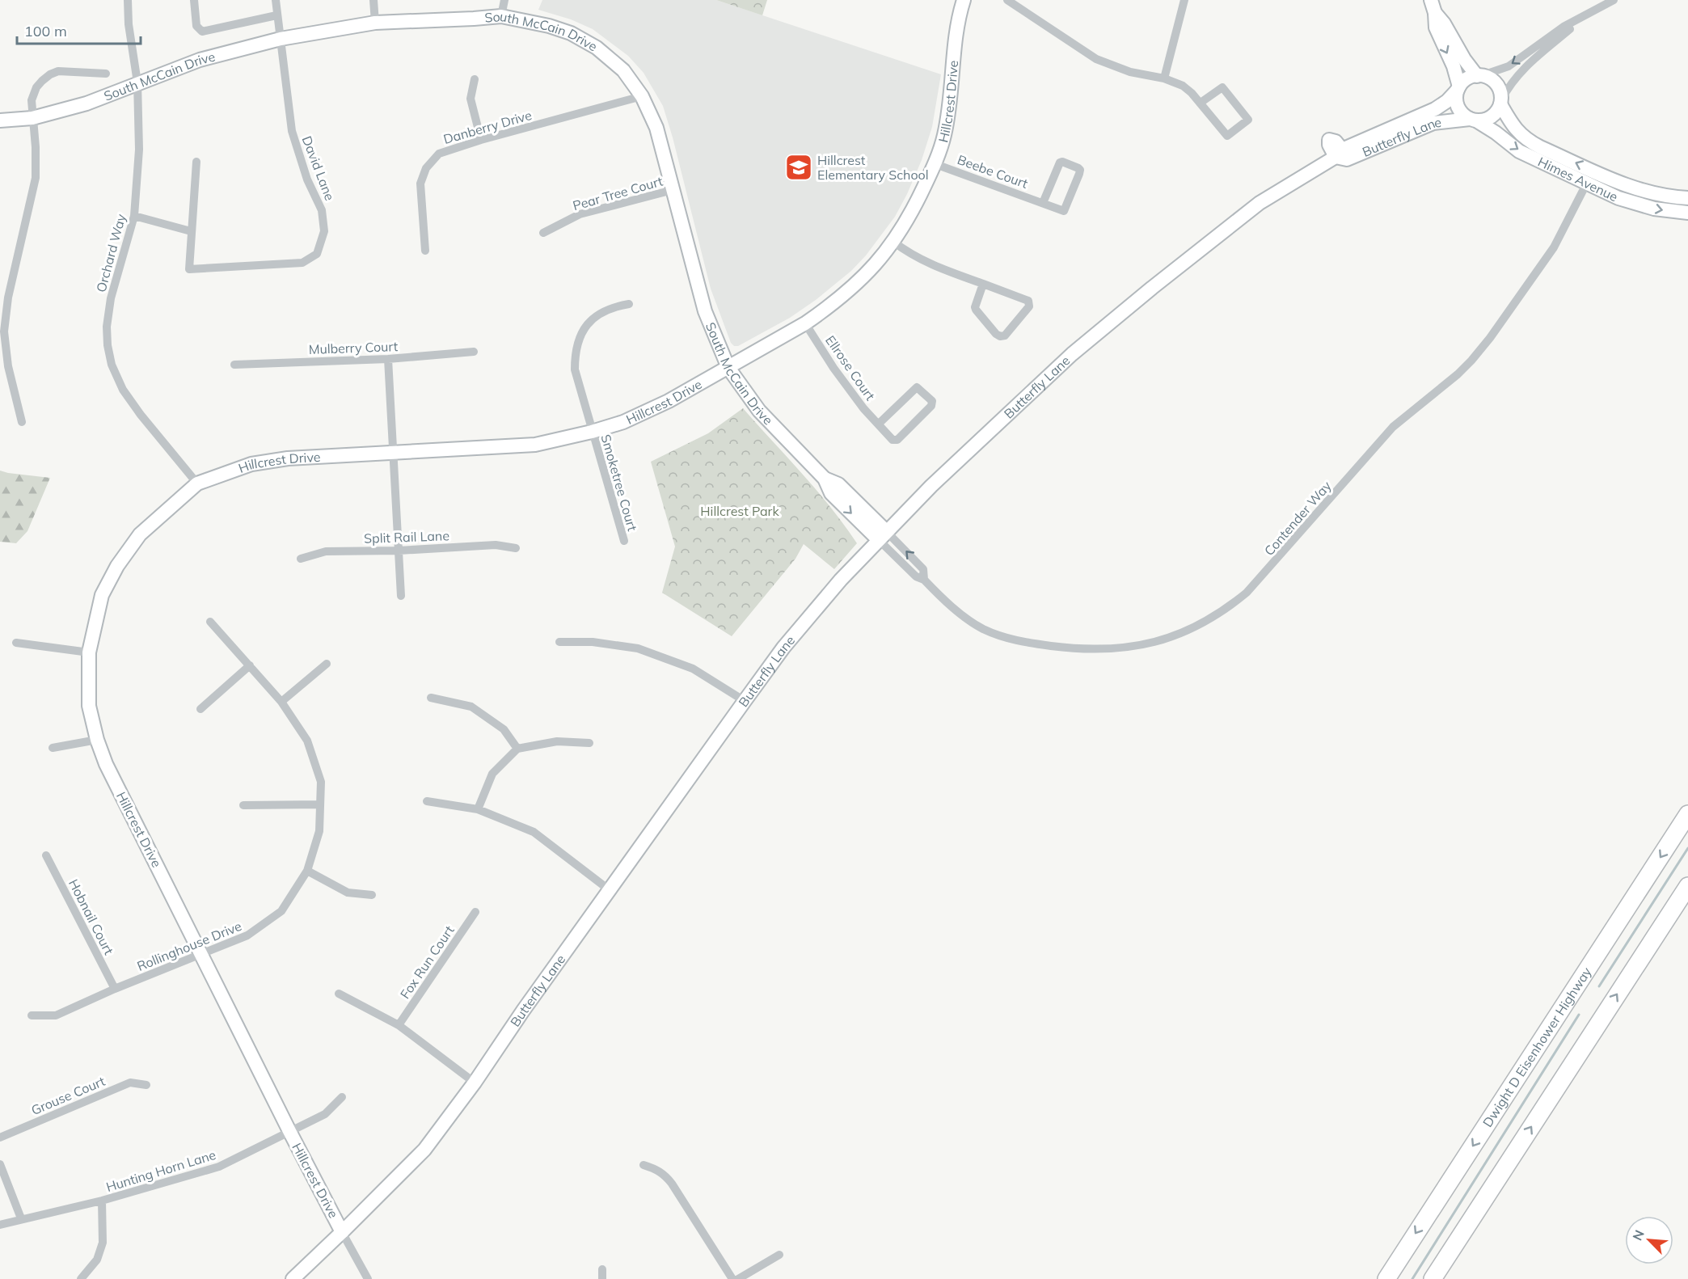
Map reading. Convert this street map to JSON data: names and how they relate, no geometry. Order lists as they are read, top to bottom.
{
  "streets": {
    "highway": ["Dwight D Eisenhower Highway"],
    "street": [
      "South McCain Drive",
      "Hillcrest Drive",
      "Danberry Drive",
      "Butterfly Lane",
      "David Lane",
      "Beebe Court",
      "Himes Avenue",
      "Pear Tree Court",
      "Orchard Way",
      "Mulberry Court",
      "Ellrose Court",
      "Smoketree Court",
      "Contender Way",
      "Split Rail Lane",
      "Hobnail Court",
      "Rollinghouse Drive",
      "Fox Run Court",
      "Grouse Court",
      "Hunting Horn Lane"
    ]
  },
  "crossings": [
    ["South McCain Drive", "Hillcrest Drive"],
    ["South McCain Drive", "Danberry Drive"],
    ["South McCain Drive", "Butterfly Lane"],
    ["South McCain Drive", "David Lane"],
    ["South McCain Drive", "Pear Tree Court"],
    ["South McCain Drive", "Orchard Way"],
    ["South McCain Drive", "Contender Way"],
    ["Hillcrest Drive", "Butterfly Lane"],
    ["Hillcrest Drive", "Beebe Court"],
    ["Hillcrest Drive", "Orchard Way"],
    ["Hillcrest Drive", "Ellrose Court"],
    ["Hillcrest Drive", "Smoketree Court"],
    ["Hillcrest Drive", "Rollinghouse Drive"],
    ["Hillcrest Drive", "Hunting Horn Lane"],
    ["Butterfly Lane", "Himes Avenue"],
    ["Butterfly Lane", "Contender Way"],
    ["Himes Avenue", "Contender Way"],
    ["Hobnail Court", "Rollinghouse Drive"]
  ],
  "parks": ["Hillcrest Park"],
  "places": {
    "school or university": ["Hillcrest Elementary School"]
  },
  "scale_bar": "100 m",
  "north": "top left"
}
